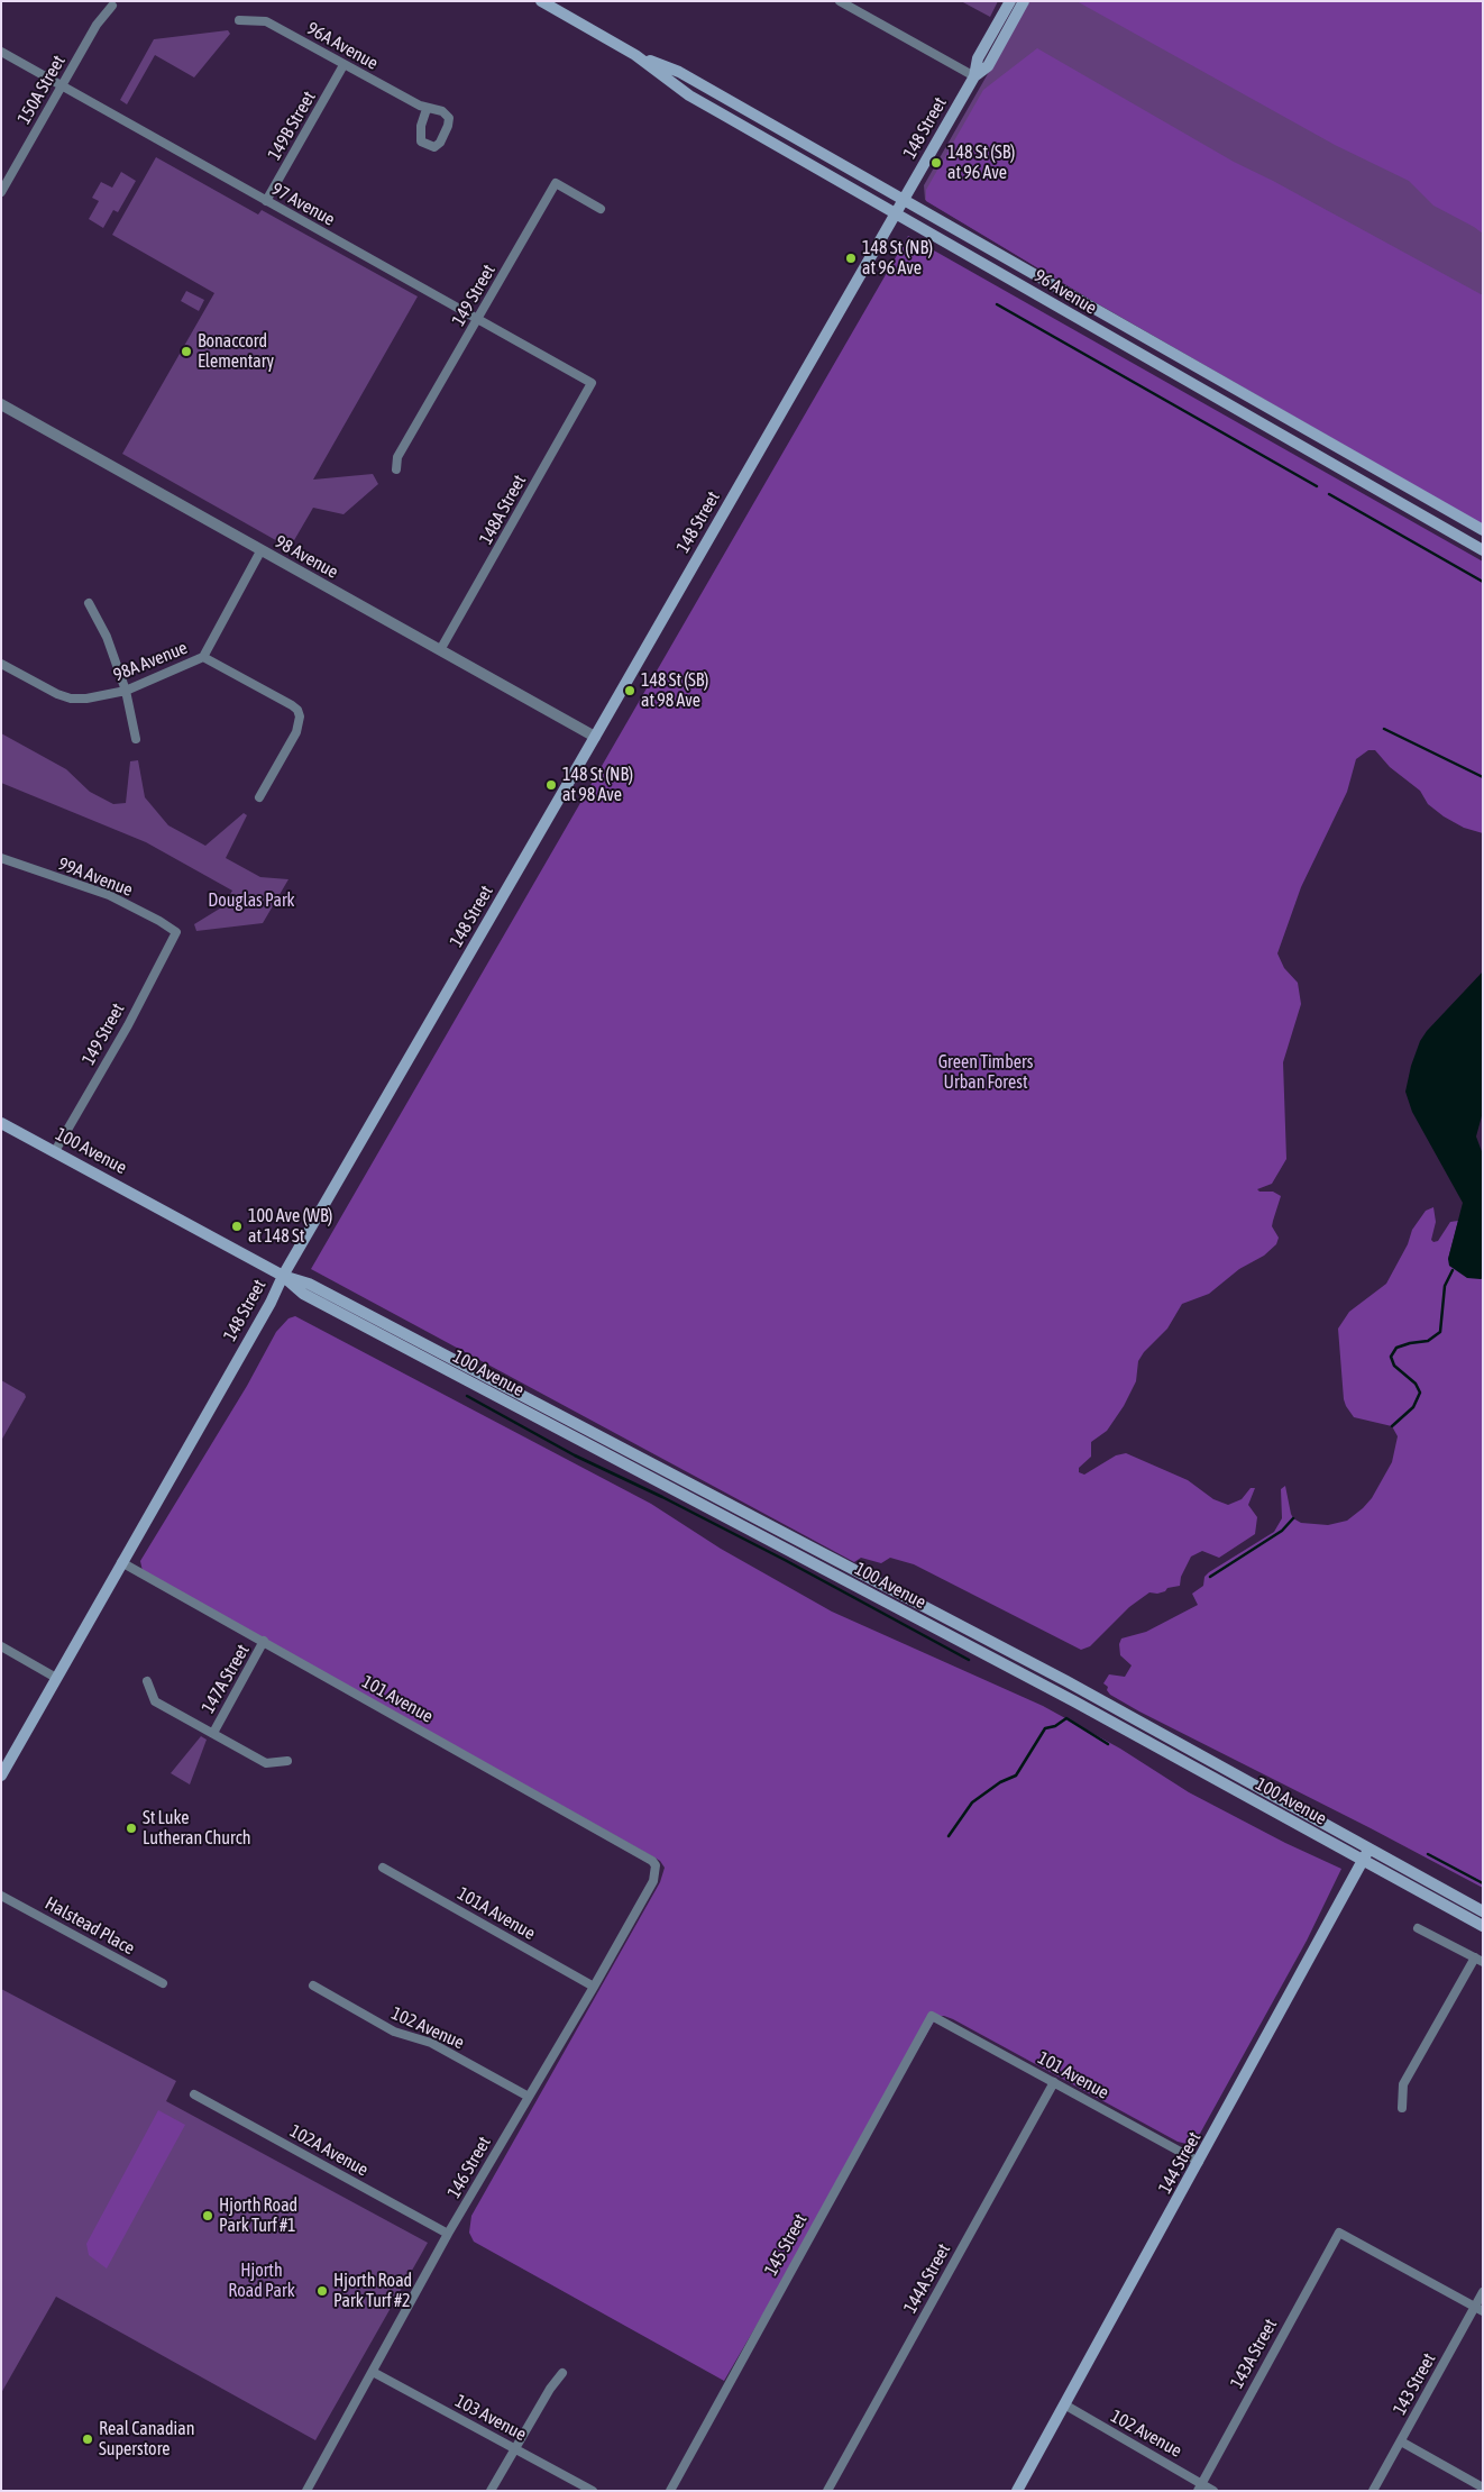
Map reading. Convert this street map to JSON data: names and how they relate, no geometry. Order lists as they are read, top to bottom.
{
  "streets": {
    "main road": [
      "148 Street",
      "96 Avenue",
      "100 Avenue",
      "144 Street"
    ],
    "street": [
      "96A Avenue",
      "150A Street",
      "149B Street",
      "97 Avenue",
      "149 Street",
      "148A Street",
      "98 Avenue",
      "98A Avenue",
      "99A Avenue",
      "147A Street",
      "101 Avenue",
      "101A Avenue",
      "Halstead Place",
      "102 Avenue",
      "102A Avenue",
      "146 Street",
      "145 Street",
      "144A Street",
      "143A Street",
      "143 Street",
      "103 Avenue"
    ]
  },
  "crossings": [
    ["96A Avenue", "149B Street"],
    ["150A Street", "97 Avenue"],
    ["149B Street", "97 Avenue"],
    ["148 Street", "96 Avenue"],
    ["148 Street", "98 Avenue"],
    ["148 Street", "100 Avenue"],
    ["148 Street", "101 Avenue"],
    ["97 Avenue", "149 Street"],
    ["97 Avenue", "148A Street"],
    ["149 Street", "99A Avenue"],
    ["149 Street", "100 Avenue"],
    ["148A Street", "98 Avenue"],
    ["100 Avenue", "144 Street"],
    ["147A Street", "101 Avenue"],
    ["101 Avenue", "144 Street"],
    ["101 Avenue", "146 Street"],
    ["101 Avenue", "145 Street"],
    ["101 Avenue", "144A Street"],
    ["101A Avenue", "146 Street"],
    ["102 Avenue", "144 Street"],
    ["102 Avenue", "146 Street"],
    ["102 Avenue", "143A Street"],
    ["102A Avenue", "146 Street"],
    ["146 Street", "103 Avenue"],
    ["143A Street", "143 Street"]
  ],
  "parks": ["Douglas Park", "Green Timbers Urban Forest", "Hjorth Road Park"],
  "places": [
    "148 St (SB) at 96 Ave",
    "148 St (NB) at 96 Ave",
    "Bonaccord Elementary",
    "148 St (SB) at 98 Ave",
    "148 St (NB) at 98 Ave",
    "100 Ave (WB) at 148 St",
    "St Luke Lutheran Church",
    "Hjorth Road Park Turf #1",
    "Hjorth Road Park Turf #2",
    "Real Canadian Superstore"
  ]
}
